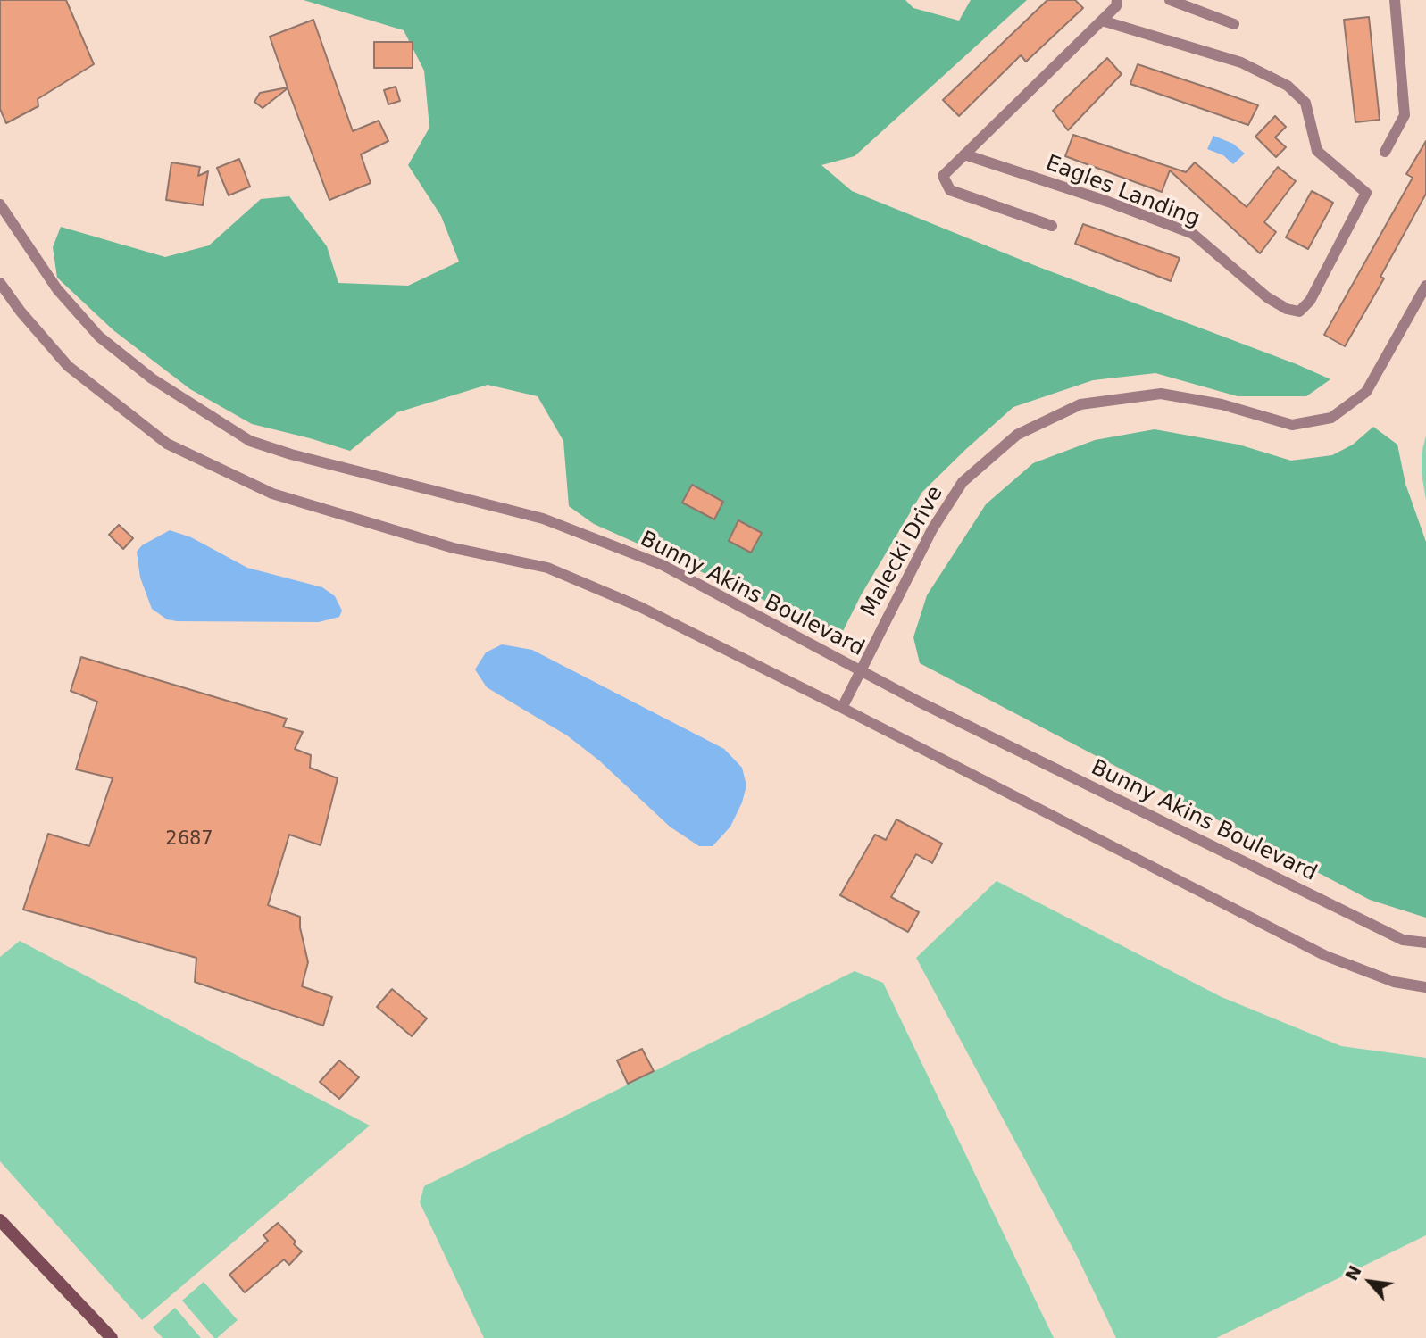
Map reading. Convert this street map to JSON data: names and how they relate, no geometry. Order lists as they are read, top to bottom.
{
  "streets": {
    "street": ["Eagles Landing", "Malecki Drive", "Bunny Akins Boulevard"]
  },
  "crossings": [
    ["Malecki Drive", "Bunny Akins Boulevard"]
  ],
  "house_numbers": ["2687"],
  "north": "top left"
}
